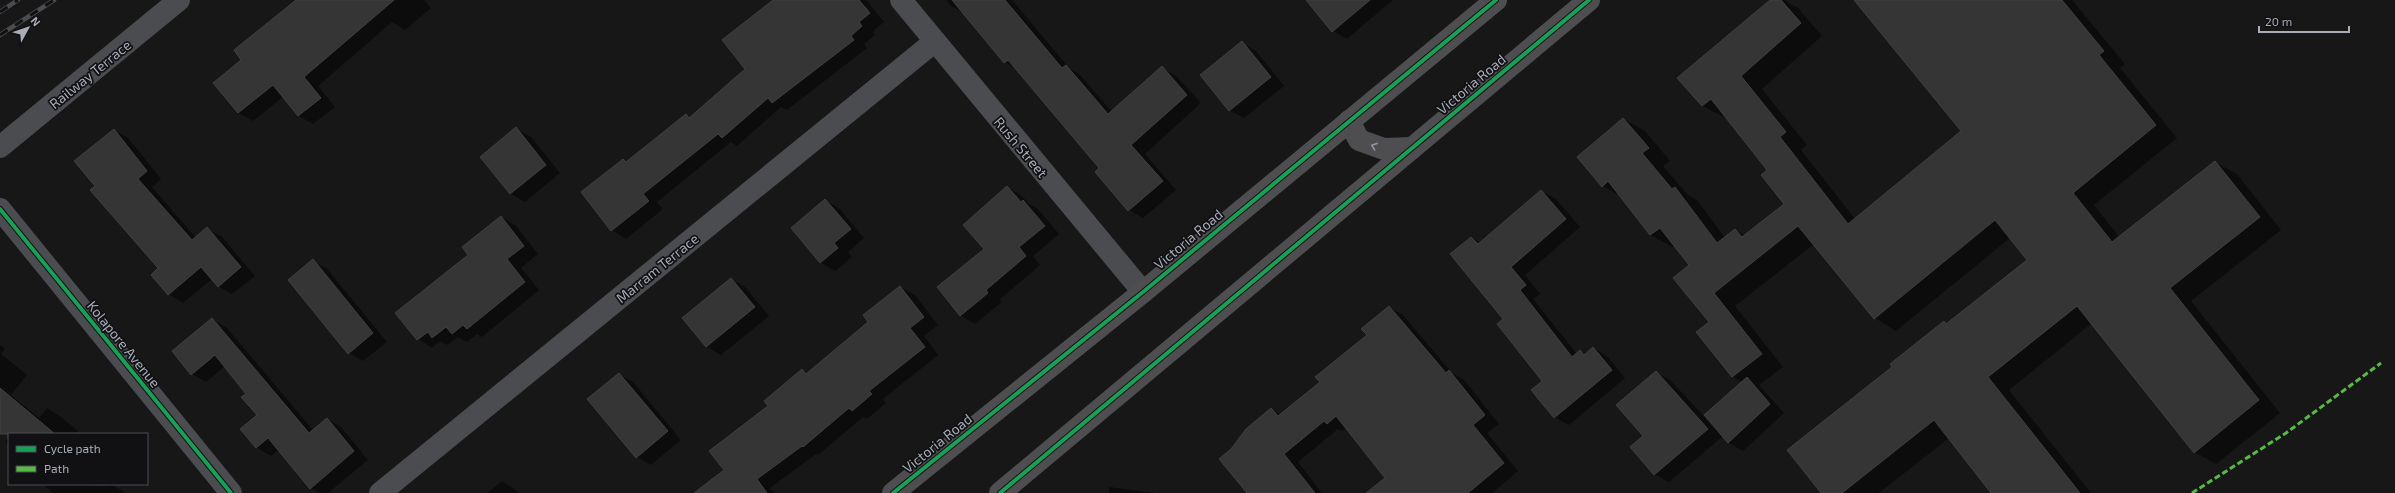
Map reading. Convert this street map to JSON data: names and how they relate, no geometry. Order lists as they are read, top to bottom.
{
  "streets": {
    "highway": ["Victoria Road"],
    "street": [
      "Railway Terrace",
      "Rush Street",
      "Marram Terrace",
      "Kolapore Avenue"
    ]
  },
  "crossings": [
    ["Victoria Road", "Rush Street"],
    ["Rush Street", "Marram Terrace"]
  ],
  "legend": ["Cycle path", "Path"],
  "scale_bar": "20 m",
  "north": "top right"
}
